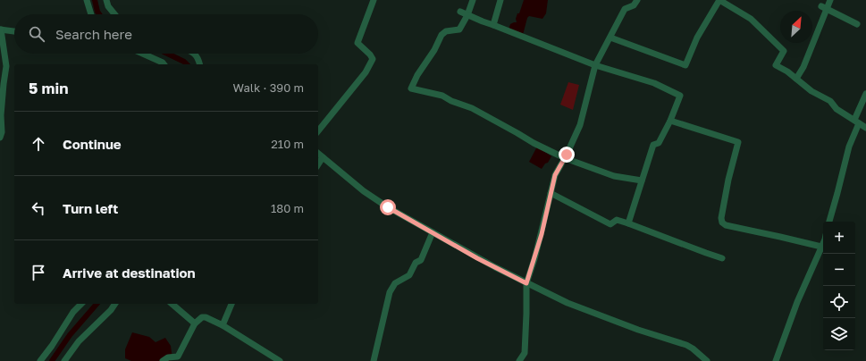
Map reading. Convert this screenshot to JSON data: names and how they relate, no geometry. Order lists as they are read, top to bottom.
{
  "north": "top right",
  "page": {
    "search": "Search here",
    "heading": ["5 min", "Walk · 390 m"],
    "list": [
      ["Continue", "210 m"],
      ["Turn left", "180 m"],
      "Arrive at destination"
    ],
    "map_buttons": ["+", "−"]
  }
}
